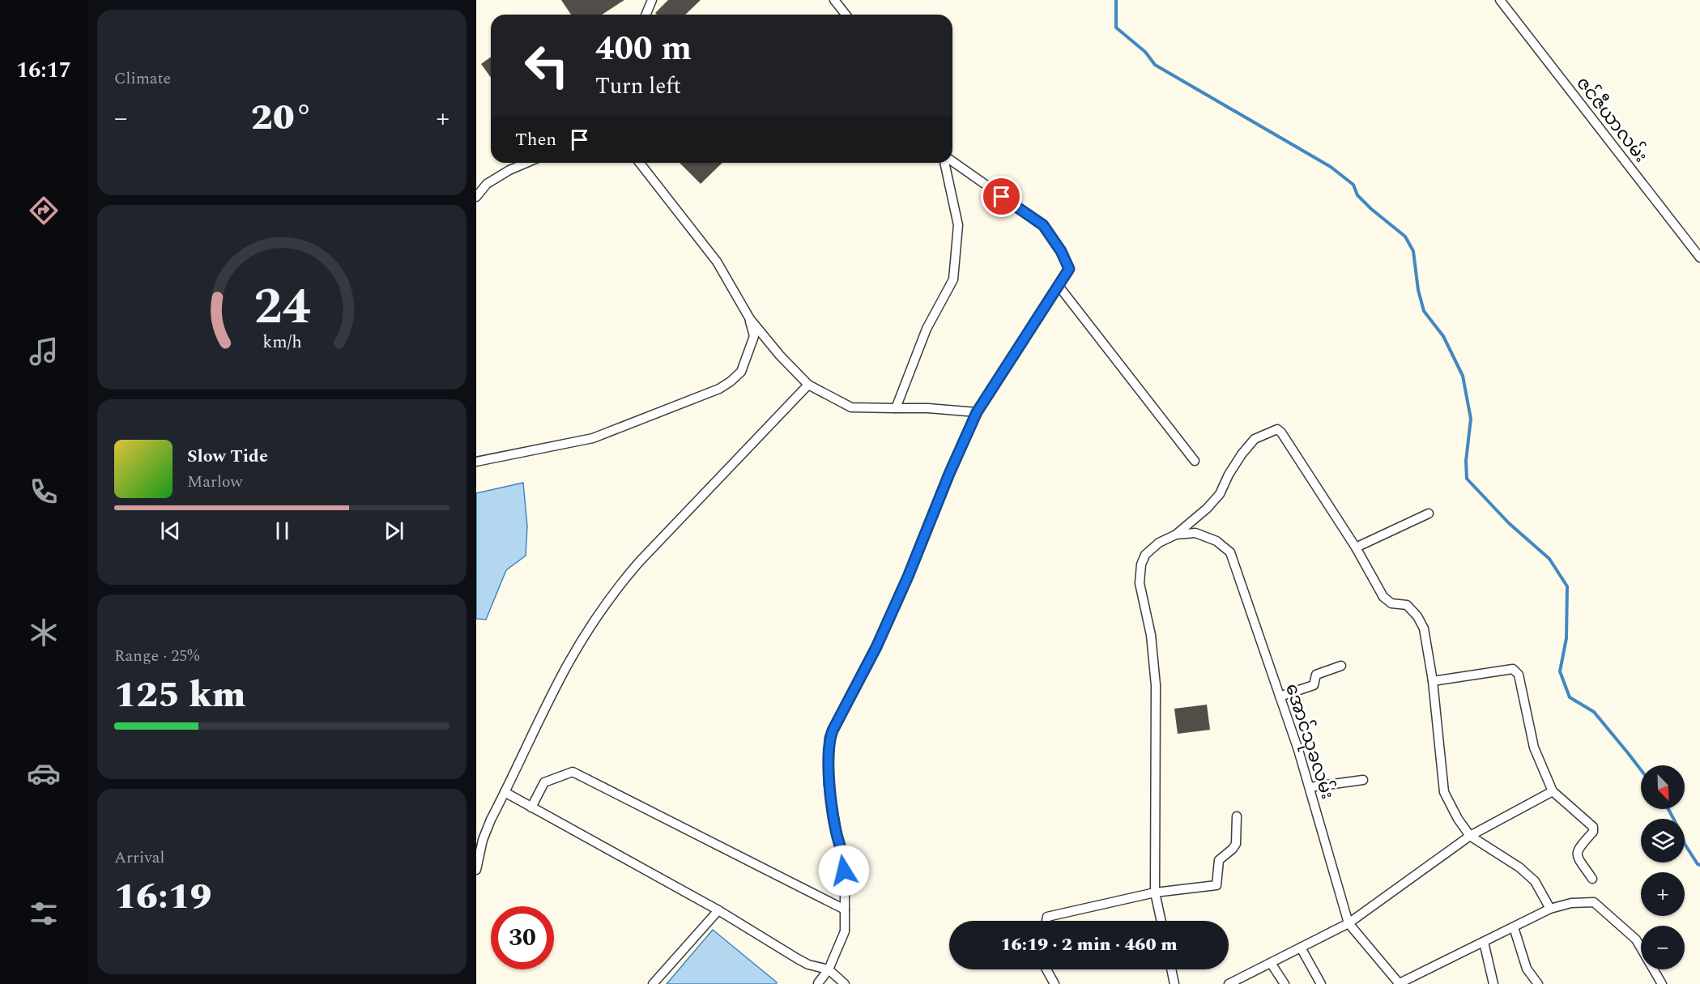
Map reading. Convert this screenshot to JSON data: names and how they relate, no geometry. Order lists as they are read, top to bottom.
{
  "streets": {
    "street": ["ဇင်ဇီယာလမ်း", "အောင်သုခလမ်း"]
  },
  "north": "bottom right",
  "page": {
    "tabs": "16:17",
    "tile": [
      "Climate",
      ["Range · 25%", "125 km"],
      ["Arrival", "16:19"]
    ],
    "turn": ["400 m", "Turn left"],
    "heat": ["−", "20°", "+"],
    "then": "Then",
    "song": ["Slow Tide", "Marlow"],
    "map_buttons": ["+", "−"],
    "limit": "30",
    "trip": "16:19 · 2 min · 460 m",
    "gauge": ["24", "km/h"]
  }
}
